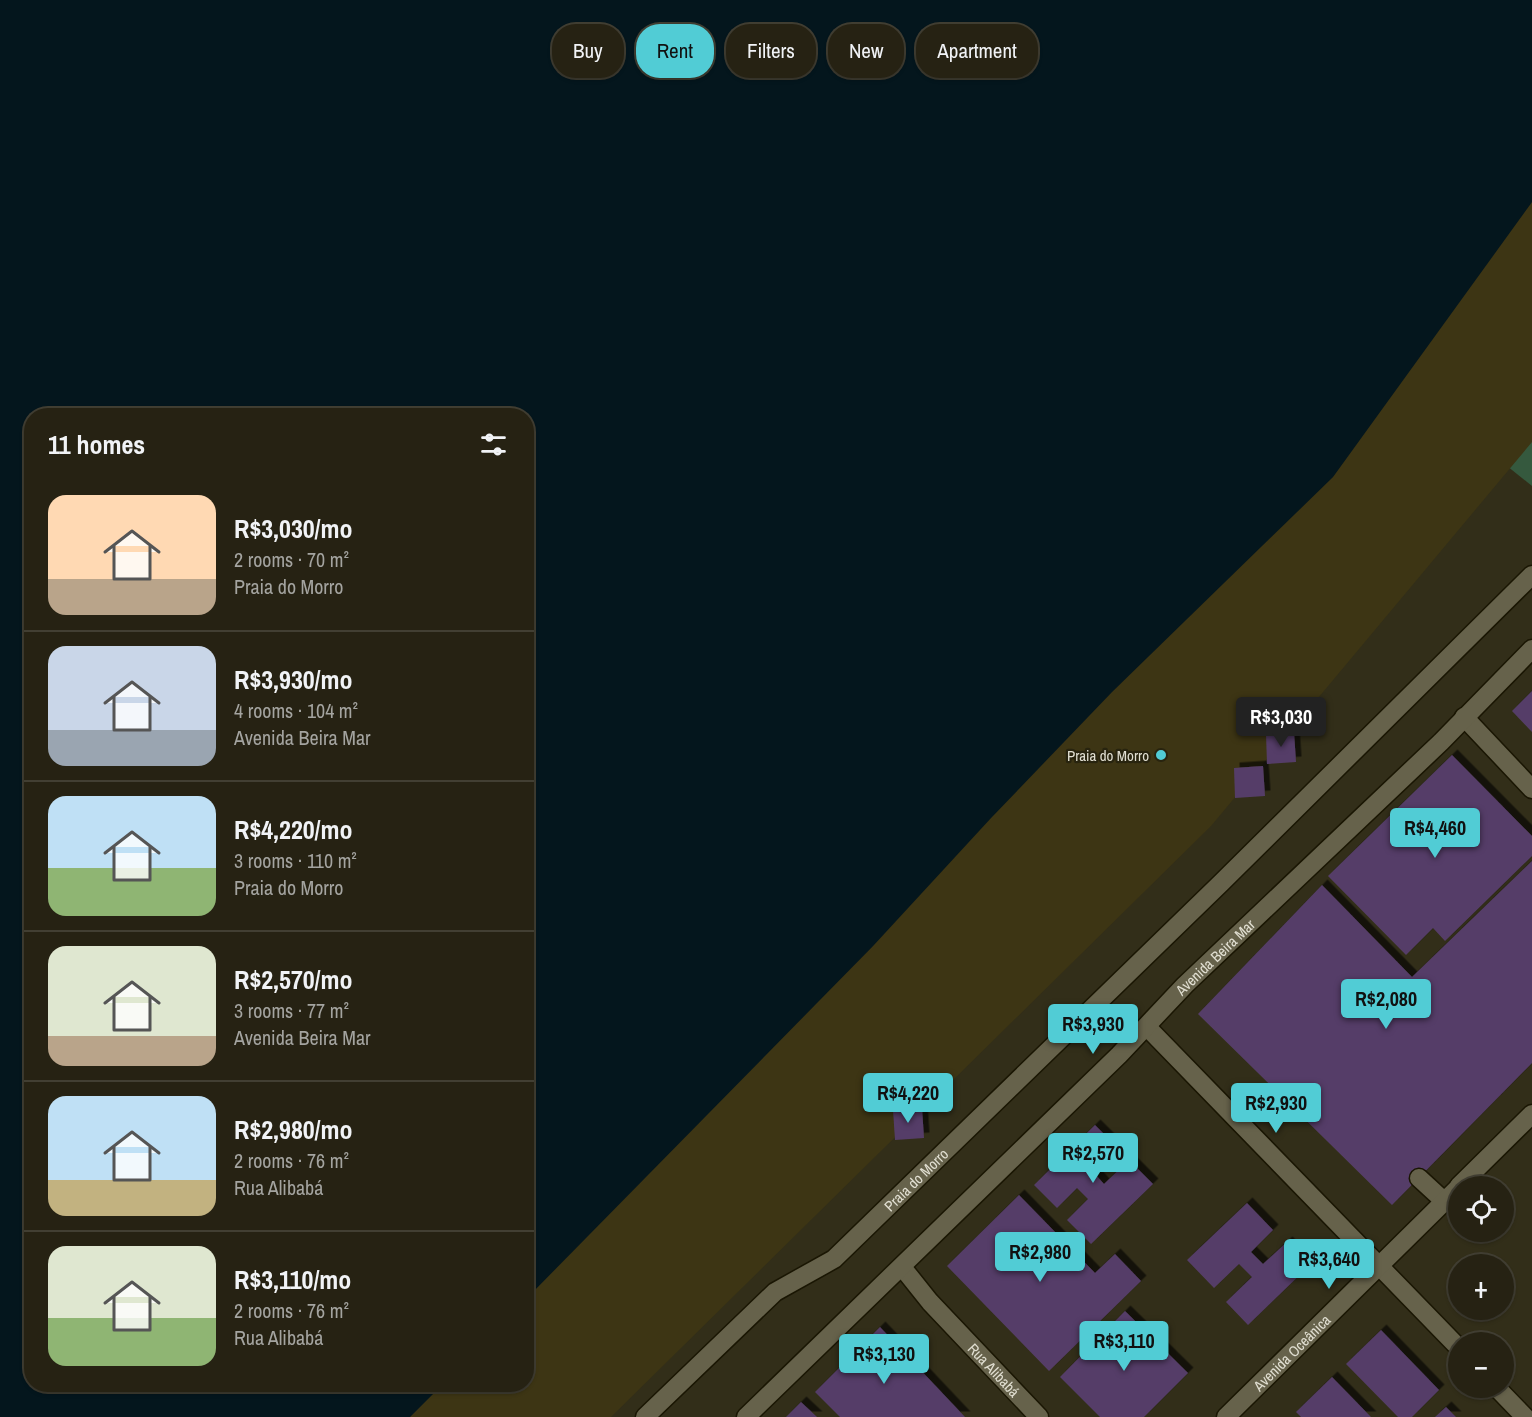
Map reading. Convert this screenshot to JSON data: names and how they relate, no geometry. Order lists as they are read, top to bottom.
{
  "streets": {
    "street": [
      "Avenida Beira Mar",
      "Praia do Morro",
      "Avenida Oceânica",
      "Rua Alibabá"
    ]
  },
  "crossings": [
    ["Avenida Beira Mar", "Rua Alibabá"]
  ],
  "places": ["Praia do Morro"],
  "page": {
    "chip": [
      "Buy",
      "Rent",
      "Filters",
      "New",
      "Apartment"
    ],
    "heading": "11 homes",
    "list": [
      {
        "name": "R$3,030/mo",
        "note": "2 rooms · 70 m² · Praia do Morro"
      },
      {
        "name": "R$3,930/mo",
        "note": "4 rooms · 104 m² · Avenida Beira Mar"
      },
      {
        "name": "R$4,220/mo",
        "note": "3 rooms · 110 m² · Praia do Morro"
      },
      {
        "name": "R$2,570/mo",
        "note": "3 rooms · 77 m² · Avenida Beira Mar"
      },
      {
        "name": "R$2,980/mo",
        "note": "2 rooms · 76 m² · Rua Alibabá"
      },
      {
        "name": "R$3,110/mo",
        "note": "2 rooms · 76 m² · Rua Alibabá"
      }
    ],
    "price": [
      "R$3,030",
      "R$4,460",
      "R$2,080",
      "R$3,930",
      "R$4,220",
      "R$2,930",
      "R$2,570",
      "R$2,980",
      "R$3,640",
      "R$3,110",
      "R$3,130"
    ],
    "map_buttons": ["+", "−"]
  }
}
